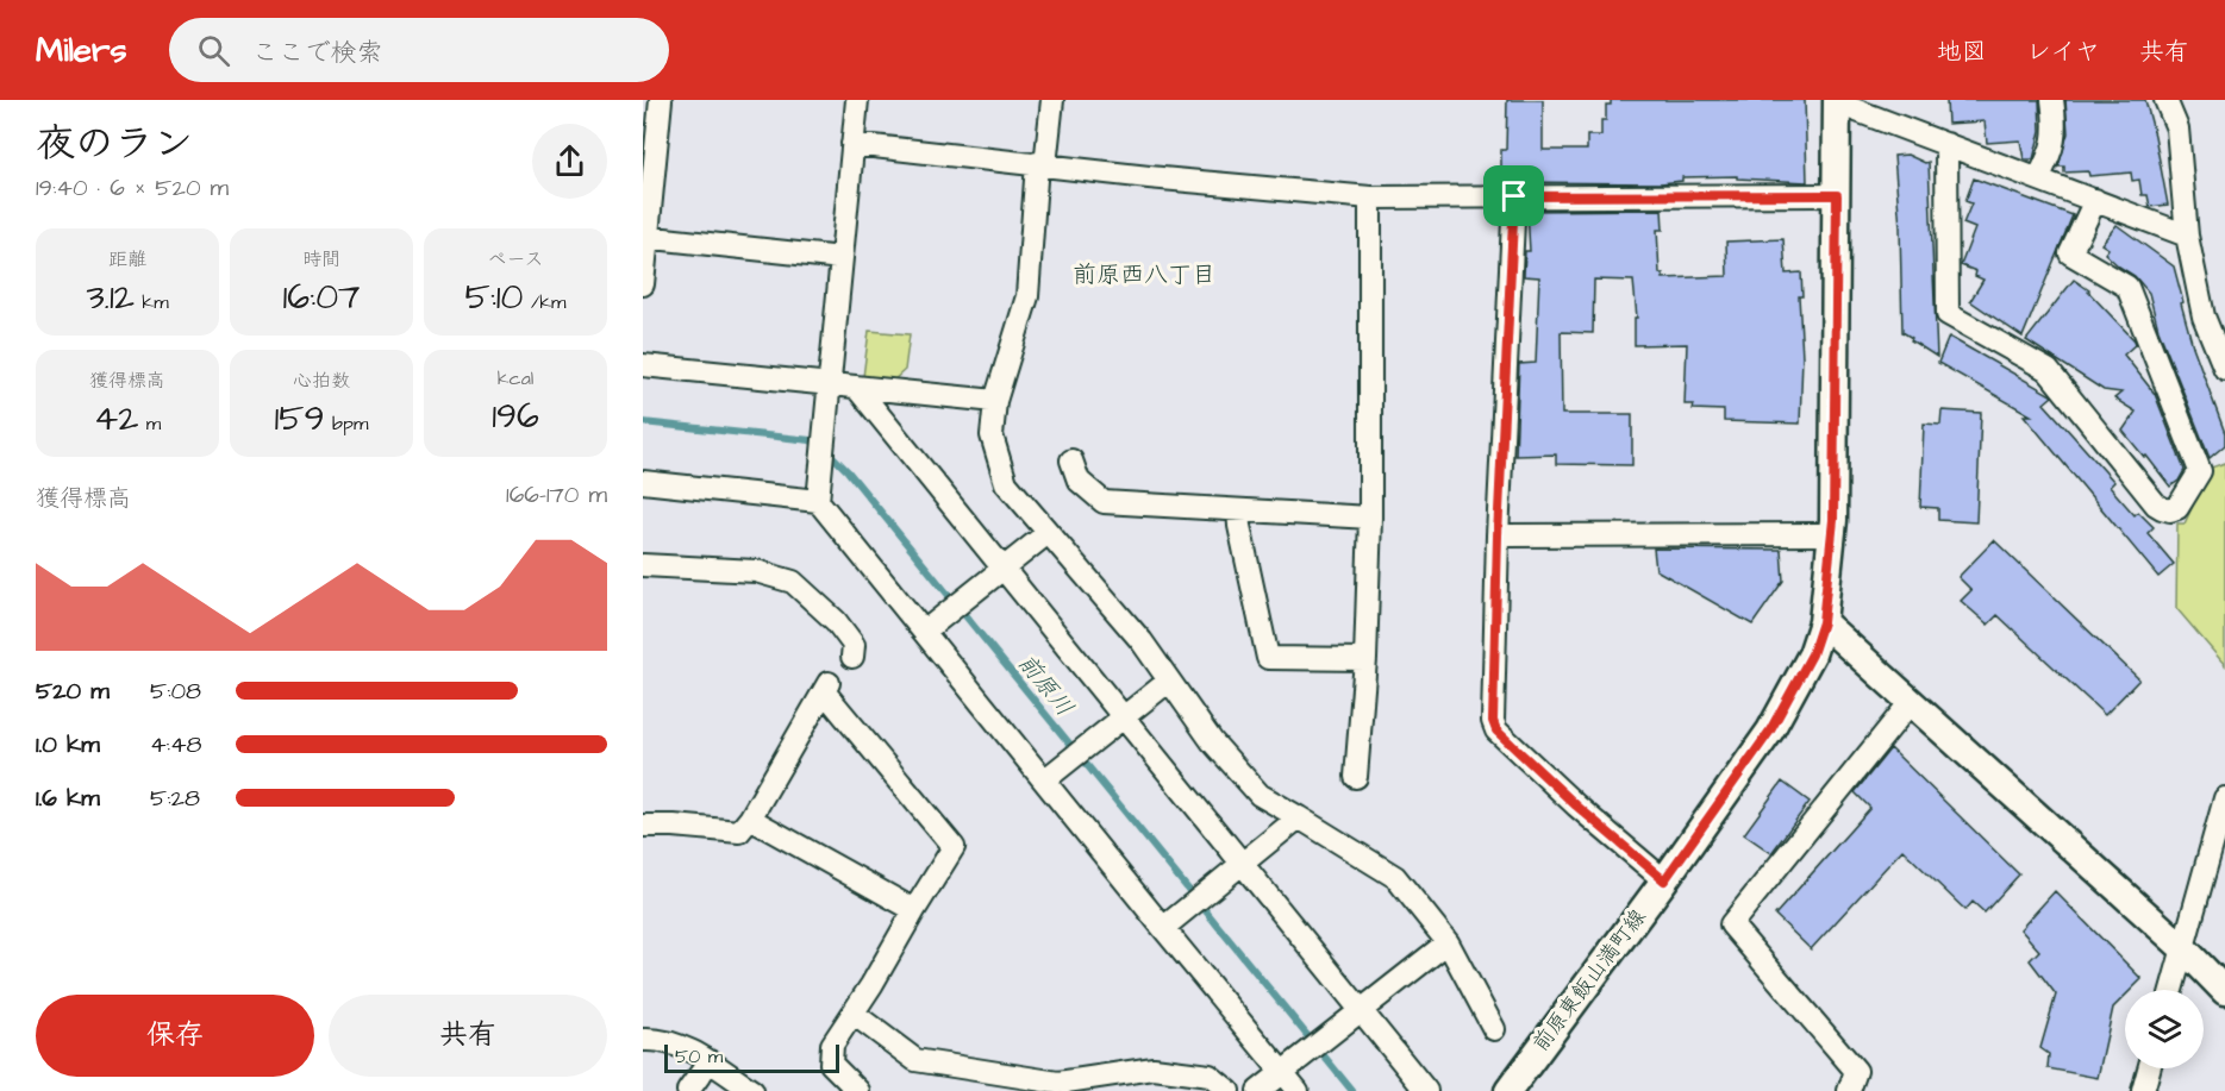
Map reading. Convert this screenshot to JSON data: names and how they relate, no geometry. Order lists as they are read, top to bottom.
{
  "streets": {
    "street": ["前原東飯山満町線"]
  },
  "districts": ["前原西八丁目"],
  "water": ["前原川"],
  "scale_bar": "50 m",
  "page": {
    "header": "Milers",
    "search": "ここで検索",
    "nav": ["地図", "レイヤ", "共有"],
    "heading": ["夜のラン", "19:40 · 6 × 520 m"],
    "stats": [
      ["距離", "3.12 km"],
      ["時間", "16:07"],
      ["ペース", "5:10 /km"],
      ["獲得標高", "42 m"],
      ["心拍数", "159 bpm"],
      ["kcal", "196"]
    ],
    "chart": ["獲得標高", "166–170 m"],
    "list": [
      {
        "name": "520 m",
        "note": "5:08"
      },
      {
        "name": "1.0 km",
        "note": "4:48"
      },
      {
        "name": "1.6 km",
        "note": "5:28"
      }
    ],
    "buttons": ["保存", "共有"],
    "scale": "50 m"
  }
}
